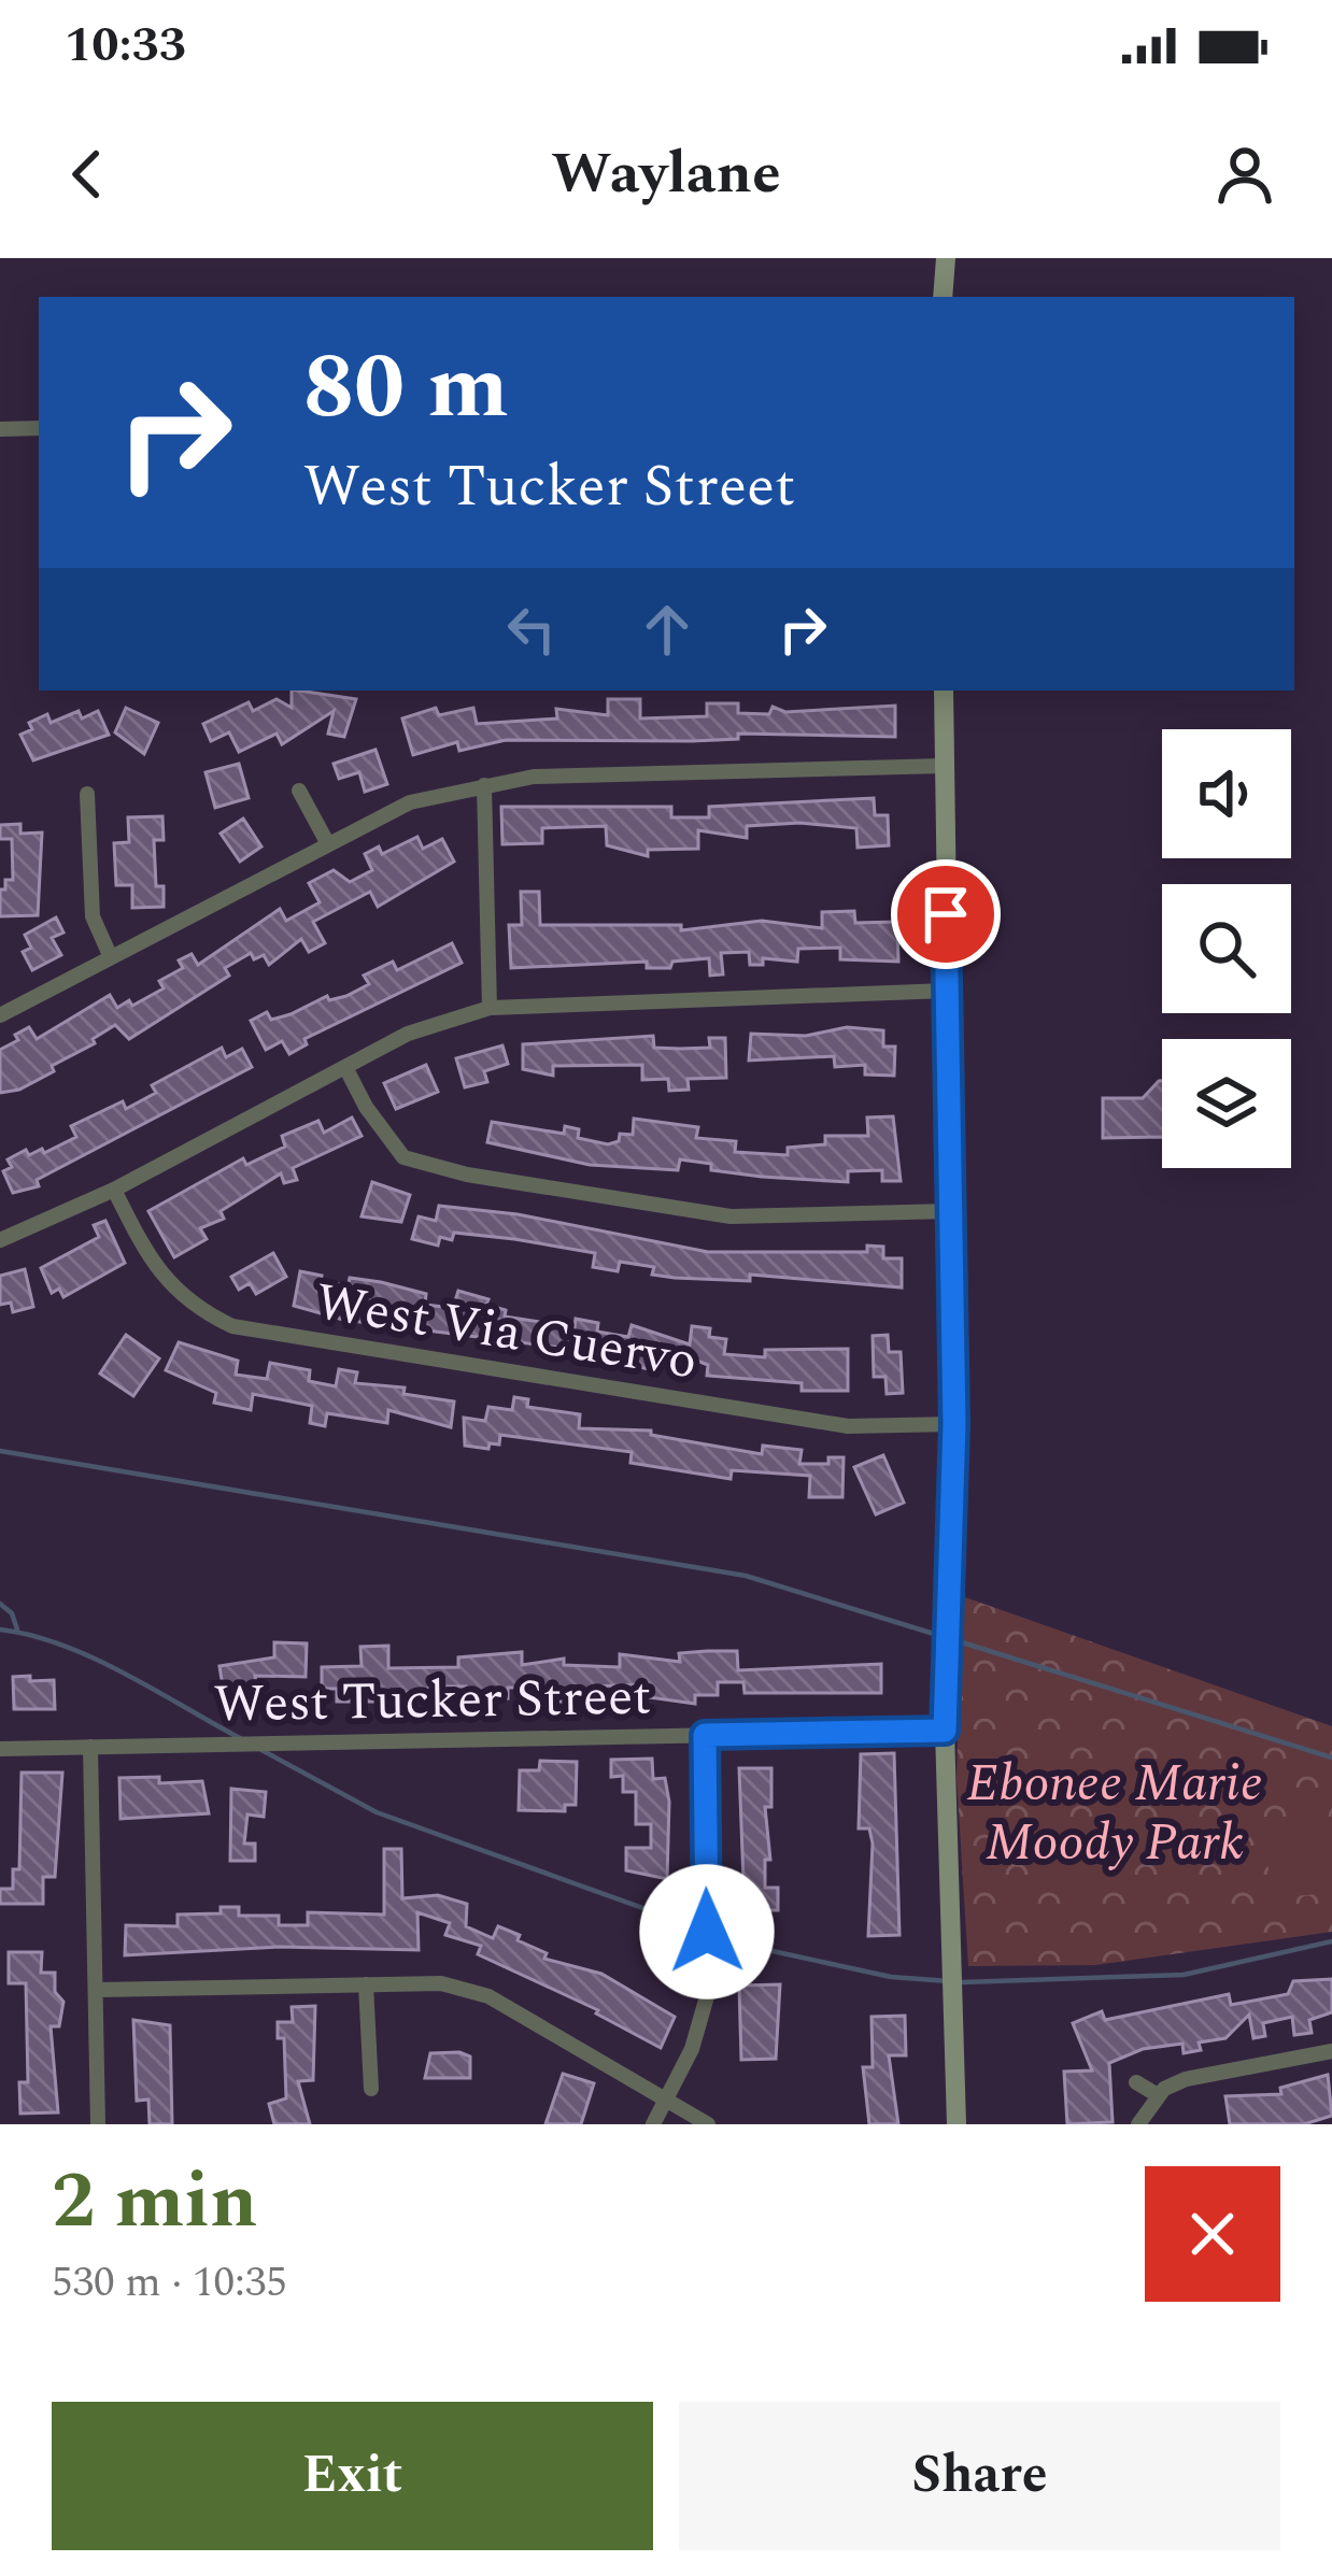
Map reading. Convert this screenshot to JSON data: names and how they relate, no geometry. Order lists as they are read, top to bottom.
{
  "streets": {
    "street": ["West Via Cuervo", "West Tucker Street"]
  },
  "parks": ["Ebonee Marie Moody Park"],
  "page": {
    "status": "10:33",
    "header": "Waylane",
    "turn": ["80 m", "West Tucker Street"],
    "heading": ["2 min", "530 m · 10:35"],
    "buttons": ["Exit", "Share"]
  }
}
